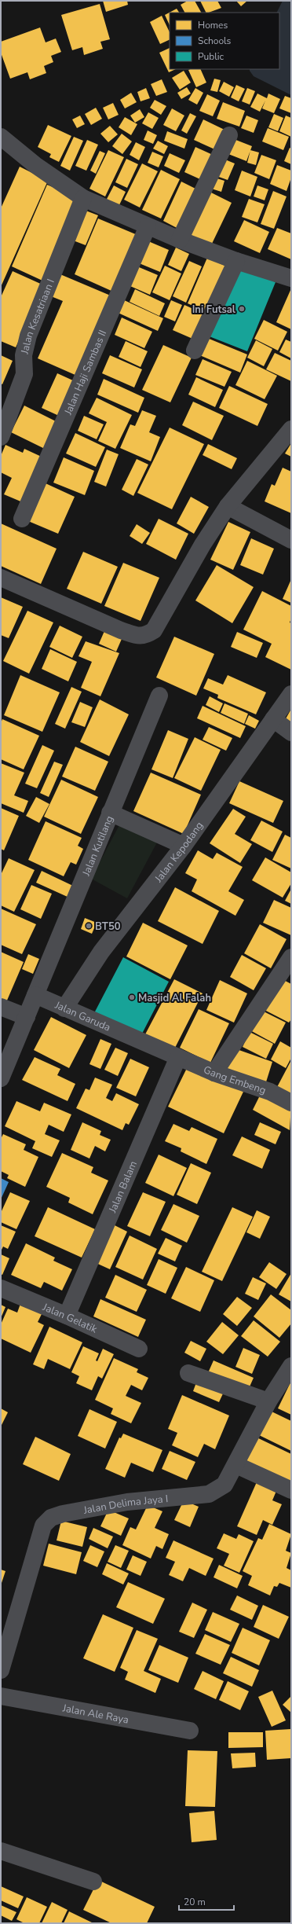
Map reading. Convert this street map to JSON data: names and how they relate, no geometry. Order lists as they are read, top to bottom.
{
  "streets": {
    "street": [
      "Jalan Kesatriaan I",
      "Jalan Haji Sambas II",
      "Jalan Kutilang",
      "Jalan Kepodang",
      "Jalan Garuda",
      "Gang Embeng",
      "Jalan Balam",
      "Jalan Gelatik",
      "Jalan Delima Jaya I",
      "Jalan Ale Raya"
    ]
  },
  "crossings": [
    ["Jalan Kutilang", "Jalan Garuda"],
    ["Jalan Kepodang", "Jalan Garuda"],
    ["Jalan Garuda", "Gang Embeng"],
    ["Jalan Garuda", "Jalan Balam"],
    ["Gang Embeng", "Jalan Balam"],
    ["Jalan Balam", "Jalan Gelatik"]
  ],
  "places": ["Ini Futsal", "BT50", "Masjid Al Falah"],
  "legend": ["Homes", "Schools", "Public"],
  "scale_bar": "20 m"
}
